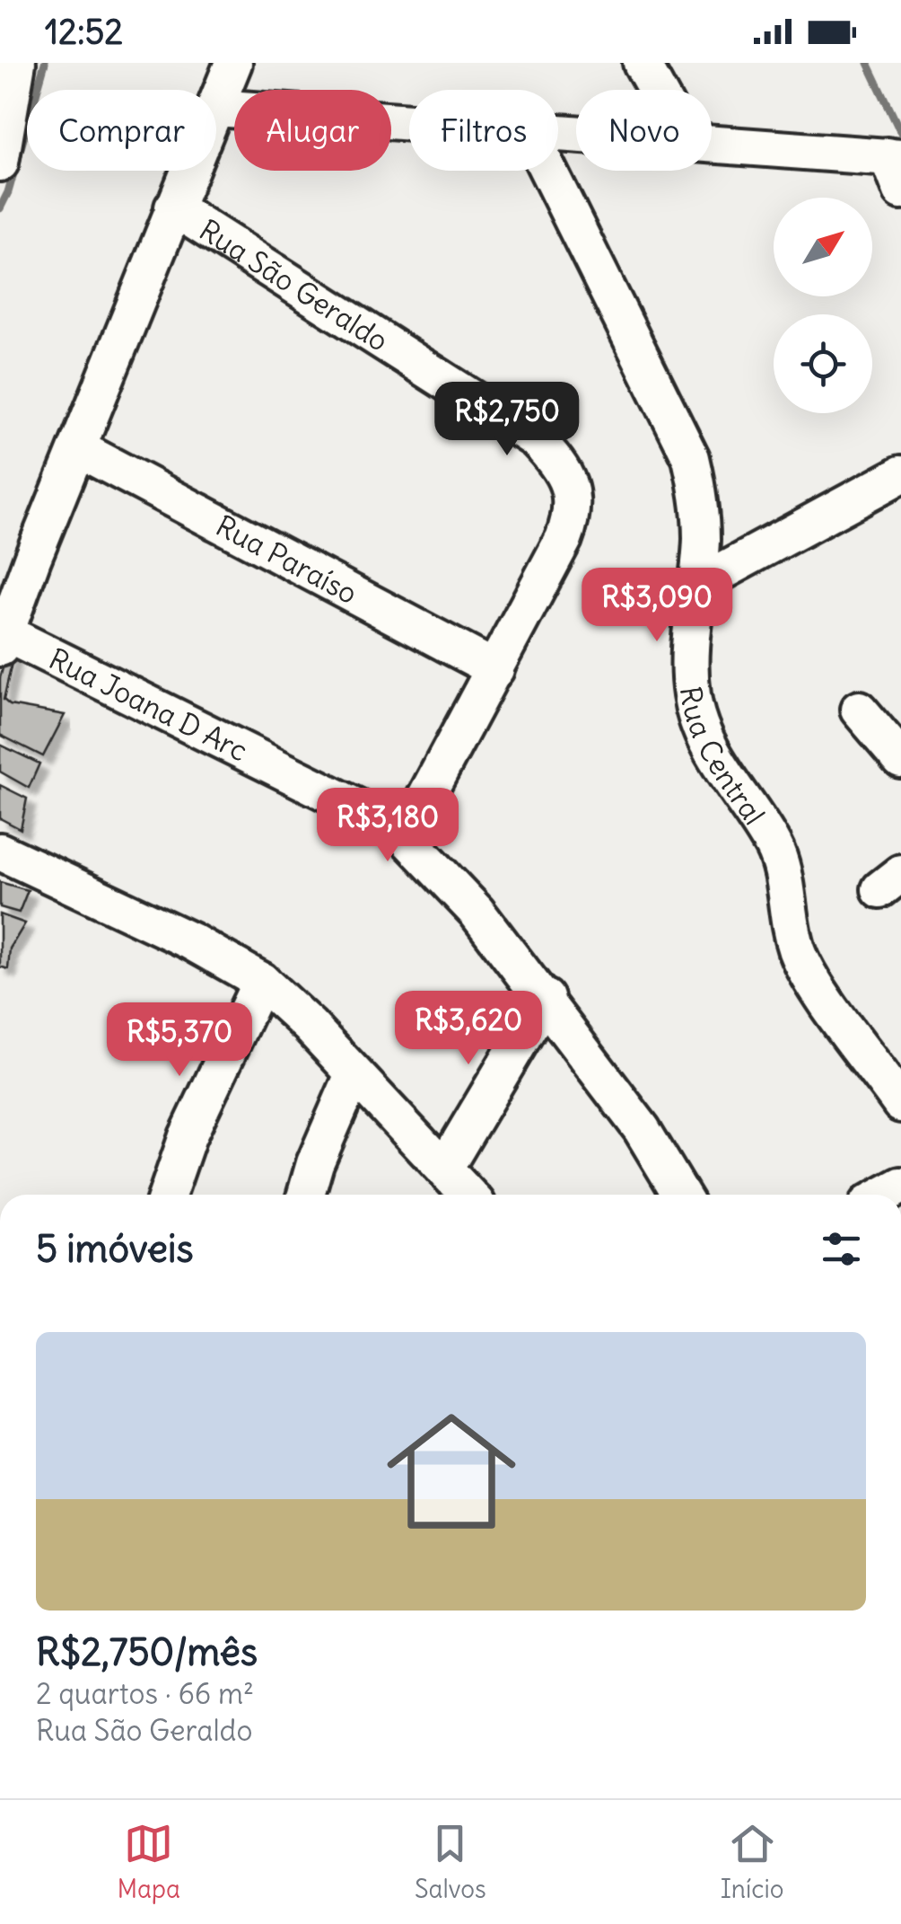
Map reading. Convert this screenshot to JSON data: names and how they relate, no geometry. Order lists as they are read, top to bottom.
{
  "streets": {
    "street": [
      "Rua São Geraldo",
      "Rua Paraíso",
      "Rua Joana D Arc",
      "Rua Central"
    ]
  },
  "crossings": [
    ["Rua São Geraldo", "Rua Paraíso"],
    ["Rua São Geraldo", "Rua Joana D Arc"]
  ],
  "north": "top right",
  "page": {
    "status": "12:52",
    "chip": [
      "Comprar",
      "Alugar",
      "Filtros",
      "Novo"
    ],
    "price": [
      "R$2,750",
      "R$3,090",
      "R$3,180",
      "R$3,620",
      "R$5,370"
    ],
    "heading": "5 imóveis",
    "list": [
      {
        "name": "R$2,750/mês",
        "note": "2 quartos · 66 m² · Rua São Geraldo"
      }
    ],
    "tabs": ["Mapa", "Salvos", "Início"]
  }
}
